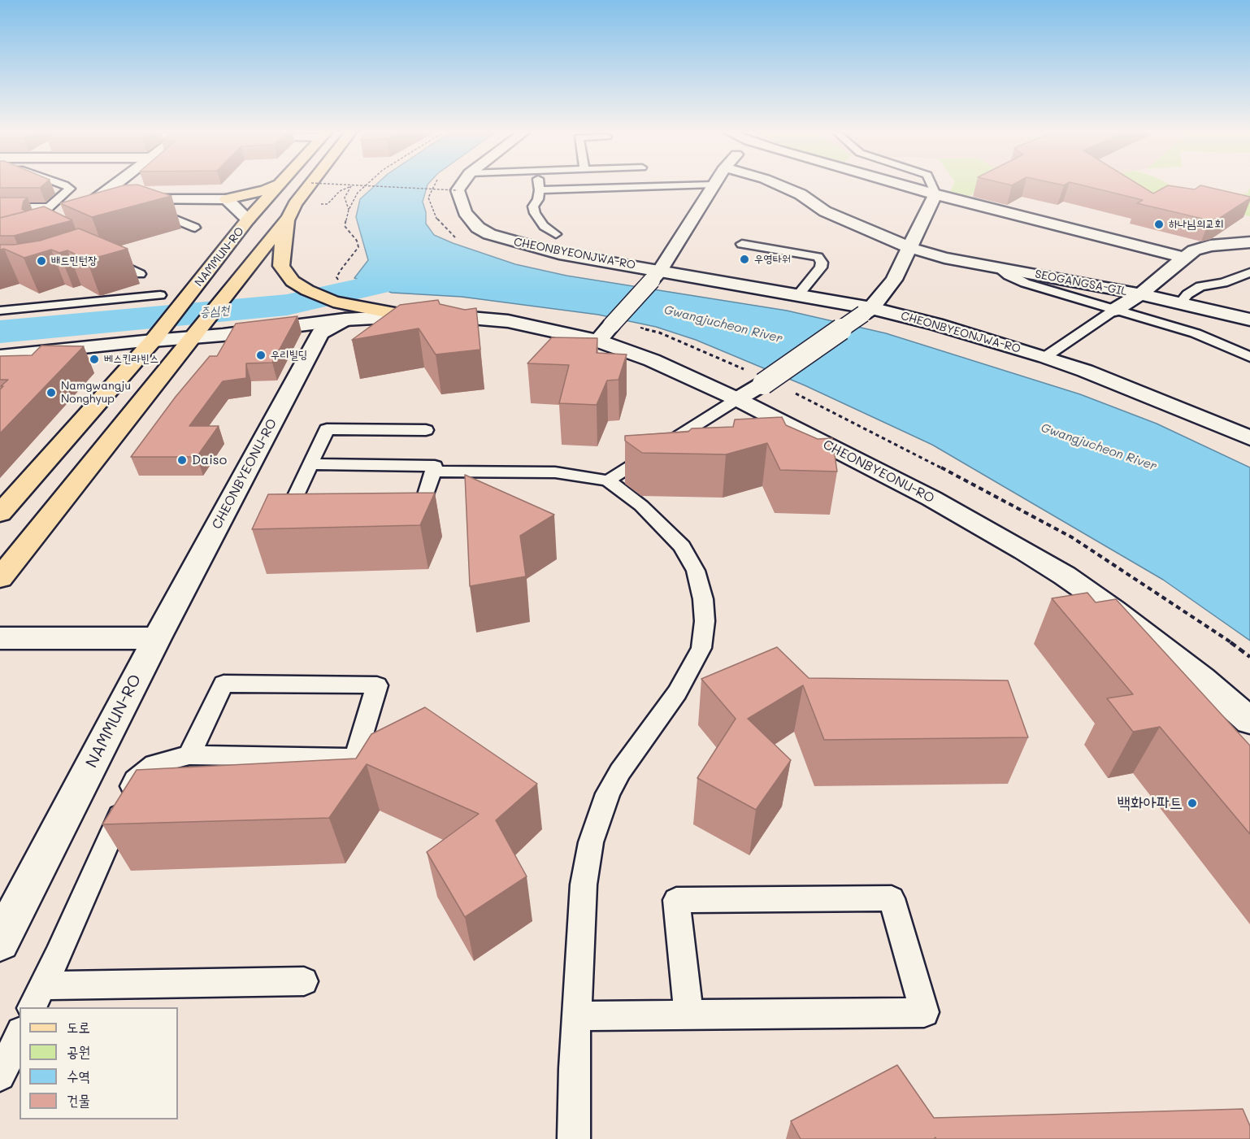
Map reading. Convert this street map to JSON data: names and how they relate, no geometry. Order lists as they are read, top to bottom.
{
  "streets": {
    "main road": ["NAMMUN-RO"],
    "street": ["CHEONBYEONJWA-RO", "SEOGANGSA-GIL", "CHEONBYEONU-RO"]
  },
  "crossings": [
    ["NAMMUN-RO", "CHEONBYEONU-RO"]
  ],
  "water": ["증심천", "Gwangjucheon River"],
  "places": [
    "하나님의교회",
    "우영타워",
    "배드민턴장",
    "우리빌딩",
    "베스킨라빈스",
    "Namgwangju Nonghyup",
    "Daiso",
    "백화아파트"
  ],
  "legend": [
    "도로",
    "공원",
    "수역",
    "건물"
  ]
}
